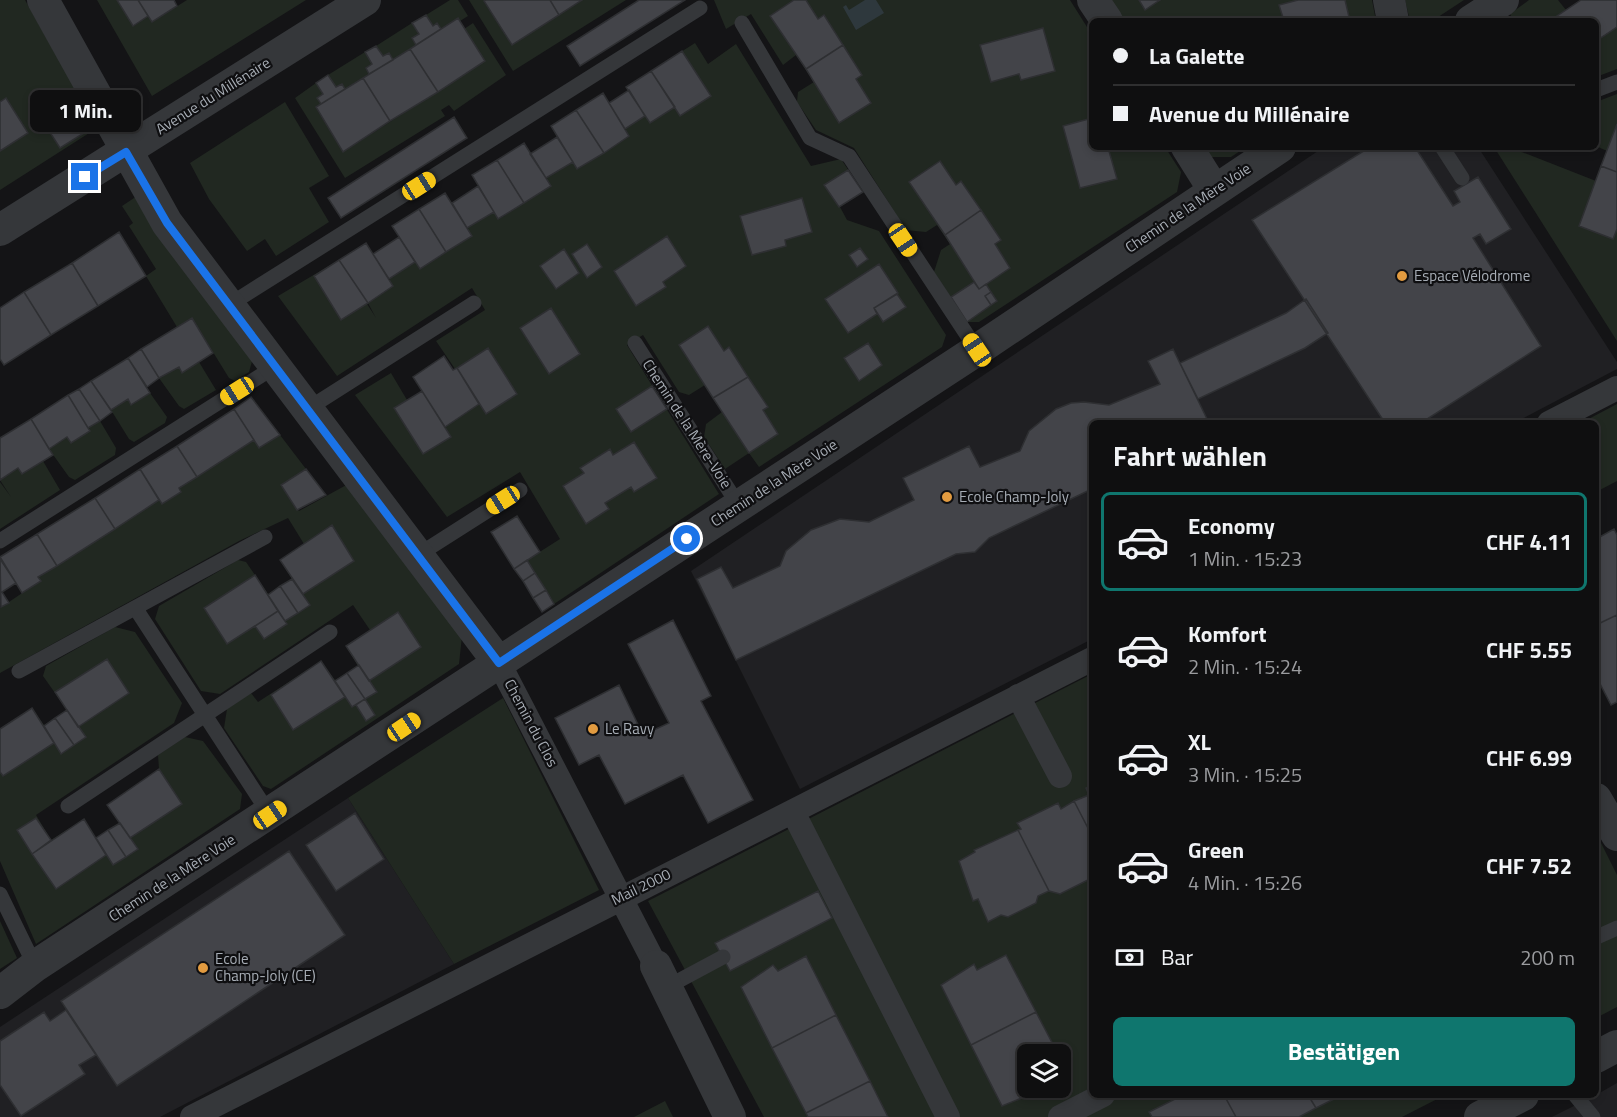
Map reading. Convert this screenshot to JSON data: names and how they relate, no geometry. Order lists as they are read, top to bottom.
{
  "streets": {
    "street": [
      "Avenue du Millénaire",
      "Chemin de la Mère Voie",
      "Chemin du Clos",
      "Mail 2000"
    ],
    "lane": ["Chemin de la Mère-Voie"]
  },
  "crossings": [
    ["Avenue du Millénaire", "Chemin du Clos"],
    ["Chemin de la Mère Voie", "Chemin de la Mère-Voie"],
    ["Chemin de la Mère Voie", "Chemin du Clos"],
    ["Chemin du Clos", "Mail 2000"]
  ],
  "places": [
    "Espace Vélodrome",
    "Ecole Champ-Joly",
    "Le Ravy",
    "Ecole Champ-Joly (CE)"
  ],
  "page": {
    "banner": ["La Galette", "Avenue du Millénaire"],
    "bubble": "1 Min.",
    "heading": "Fahrt wählen",
    "list": [
      {
        "name": "Economy",
        "note": "1 Min. · 15:23",
        "value": "CHF 4.11"
      },
      {
        "name": "Komfort",
        "note": "2 Min. · 15:24",
        "value": "CHF 5.55"
      },
      {
        "name": "XL",
        "note": "3 Min. · 15:25",
        "value": "CHF 6.99"
      },
      {
        "name": "Green",
        "note": "4 Min. · 15:26",
        "value": "CHF 7.52"
      }
    ],
    "pay": ["Bar", "200 m"],
    "buttons": "Bestätigen"
  }
}
